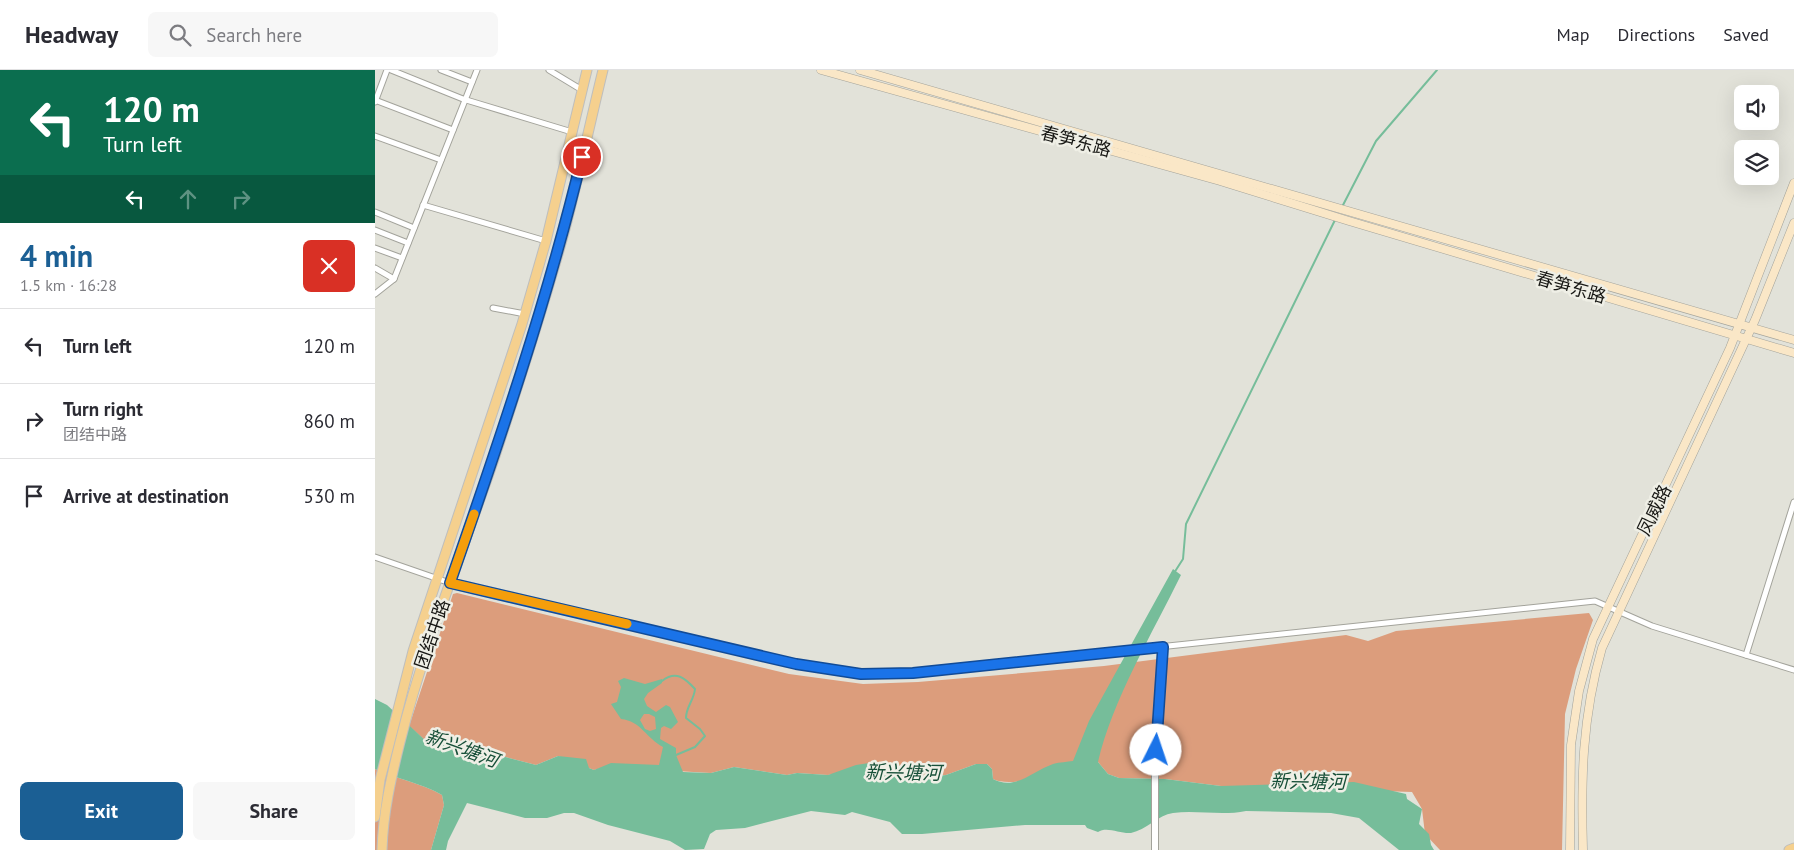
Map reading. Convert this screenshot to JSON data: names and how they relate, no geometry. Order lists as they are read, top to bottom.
{
  "streets": {
    "main road": ["春笋东路", "凤威路", "团结中路"]
  },
  "crossings": [
    ["春笋东路", "凤威路"]
  ],
  "water": ["新兴塘河"],
  "page": {
    "header": "Headway",
    "search": "Search here",
    "nav": ["Map", "Directions", "Saved"],
    "turn": ["120 m", "Turn left"],
    "heading": ["4 min", "1.5 km · 16:28"],
    "list": [
      {
        "name": "Turn left",
        "value": "120 m"
      },
      {
        "name": "Turn right",
        "note": "团结中路",
        "value": "860 m"
      },
      {
        "name": "Arrive at destination",
        "value": "530 m"
      }
    ],
    "buttons": ["Exit", "Share"]
  }
}
